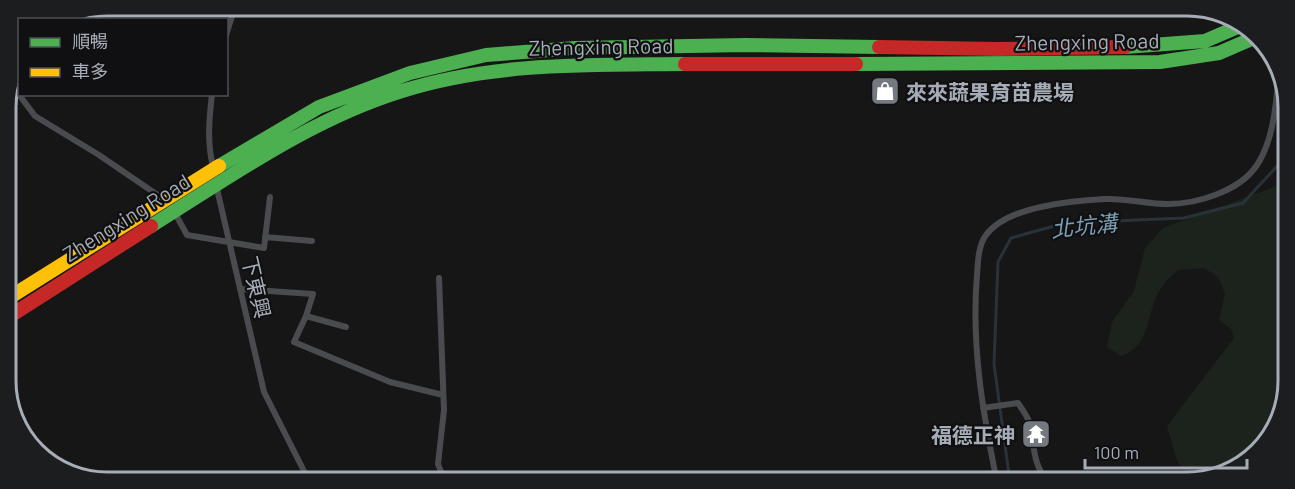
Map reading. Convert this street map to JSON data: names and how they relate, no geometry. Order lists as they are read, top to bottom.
{
  "streets": {
    "main road": ["Zhengxing Road"],
    "lane": ["下東興"]
  },
  "crossings": [
    ["Zhengxing Road", "下東興"]
  ],
  "water": ["北坑溝"],
  "places": {
    "shop": ["來來蔬果育苗農場"],
    "temple": ["福德正神"]
  },
  "legend": ["順暢", "車多"],
  "scale_bar": "100 m"
}
